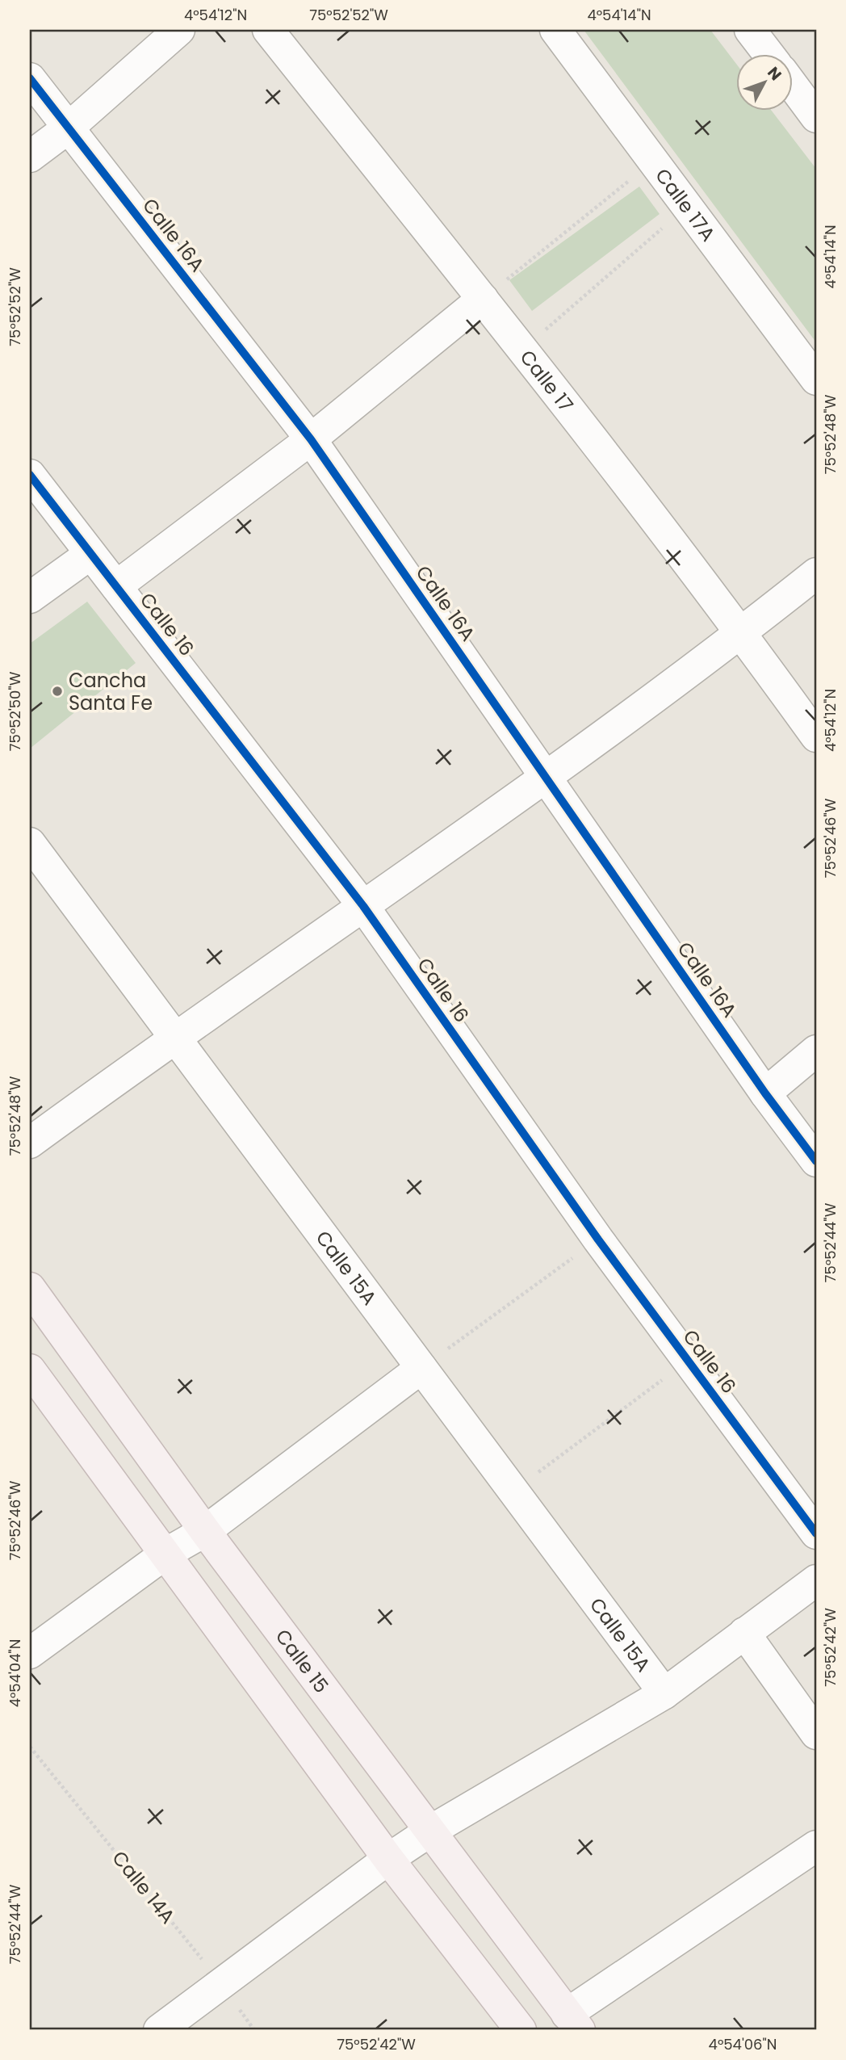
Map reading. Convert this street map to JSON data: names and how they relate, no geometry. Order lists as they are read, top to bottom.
{
  "streets": {
    "main road": ["Calle 15"],
    "street": [
      "Calle 17A",
      "Calle 16A",
      "Calle 17",
      "Calle 16",
      "Calle 15A"
    ],
    "path": ["Calle 14A"]
  },
  "places": ["Cancha Santa Fe"],
  "north": "top right",
  "coordinates": [
    "4°54'12\"N",
    "75°52'52\"W",
    "4°54'14\"N",
    "75°52'48\"W",
    "75°52'50\"W",
    "75°52'46\"W",
    "75°52'44\"W",
    "75°52'42\"W",
    "4°54'04\"N",
    "4°54'06\"N"
  ]
}
